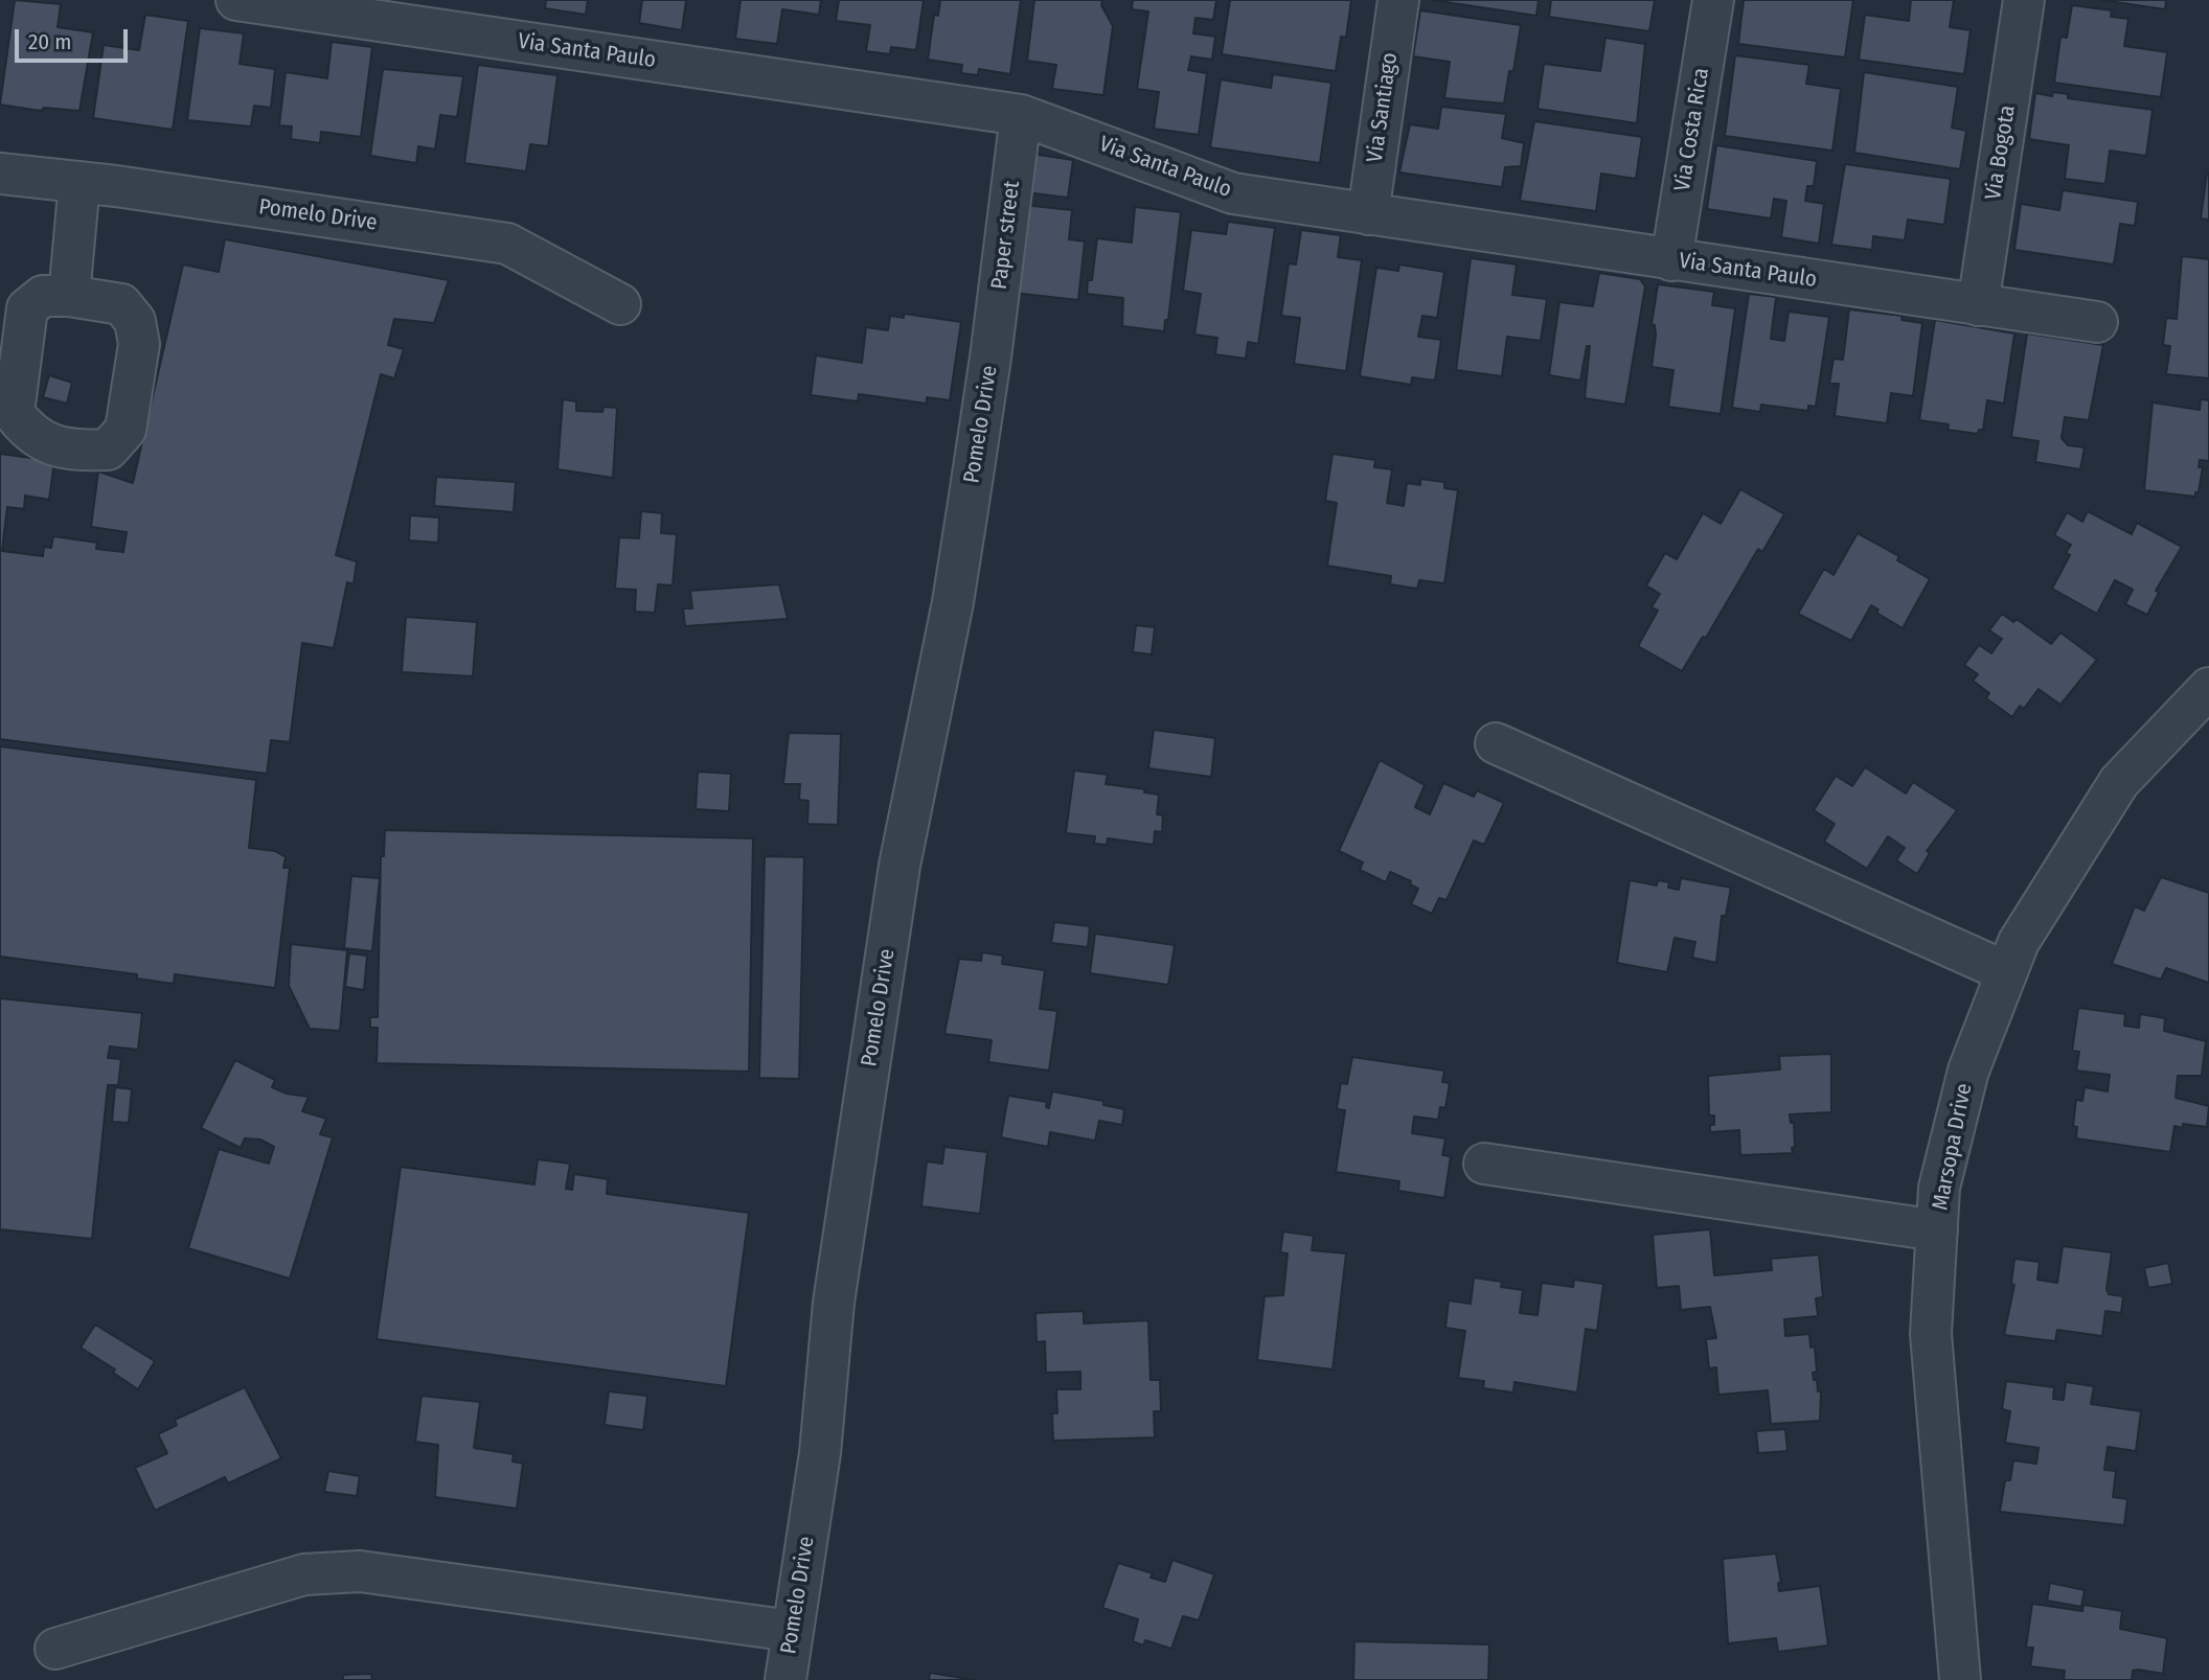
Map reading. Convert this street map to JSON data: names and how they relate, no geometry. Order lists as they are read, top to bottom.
{
  "streets": {
    "street": [
      "Via Santa Paulo",
      "Via Santiago",
      "Via Costa Rica",
      "Via Bogota",
      "Pomelo Drive",
      "Paper street",
      "Marsopa Drive"
    ]
  },
  "crossings": [
    ["Via Santa Paulo", "Via Santiago"],
    ["Via Santa Paulo", "Via Costa Rica"],
    ["Via Santa Paulo", "Via Bogota"],
    ["Via Santa Paulo", "Paper street"],
    ["Pomelo Drive", "Paper street"]
  ],
  "scale_bar": "20 m"
}
